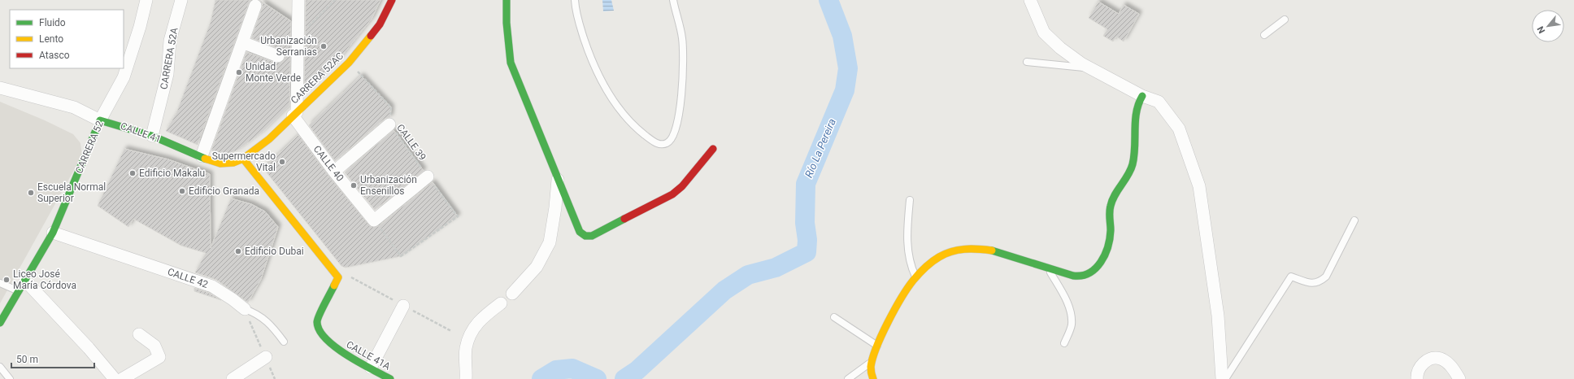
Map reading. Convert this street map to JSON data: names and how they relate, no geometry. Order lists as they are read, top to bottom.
{
  "streets": {
    "street": [
      "CARRERA 52A",
      "CARRERA 52AC",
      "CALLE 41",
      "CARRERA 52",
      "CALLE 40",
      "CALLE 42",
      "CALLE 41A"
    ],
    "path": ["CALLE 39"]
  },
  "crossings": [
    ["CARRERA 52A", "CALLE 41"],
    ["CARRERA 52AC", "CALLE 41"],
    ["CARRERA 52AC", "CALLE 39"],
    ["CARRERA 52AC", "CALLE 40"],
    ["CARRERA 52AC", "CALLE 41A"],
    ["CALLE 41", "CARRERA 52"],
    ["CALLE 41", "CALLE 41A"],
    ["CALLE 39", "CALLE 40"],
    ["CARRERA 52", "CALLE 42"]
  ],
  "water": ["Río La Pereira"],
  "places": [
    "Urbanización Serranias",
    "Unidad Monte Verde",
    "Supermercado Vital",
    "Edificio Makalu",
    "Urbanización Ensenillos",
    "Edificio Granada",
    "Escuela Normal Superior",
    "Edificio Dubai",
    "Liceo José María Córdova"
  ],
  "legend": ["Fluido", "Lento", "Atasco"],
  "scale_bar": "50 m",
  "north": "bottom left"
}
